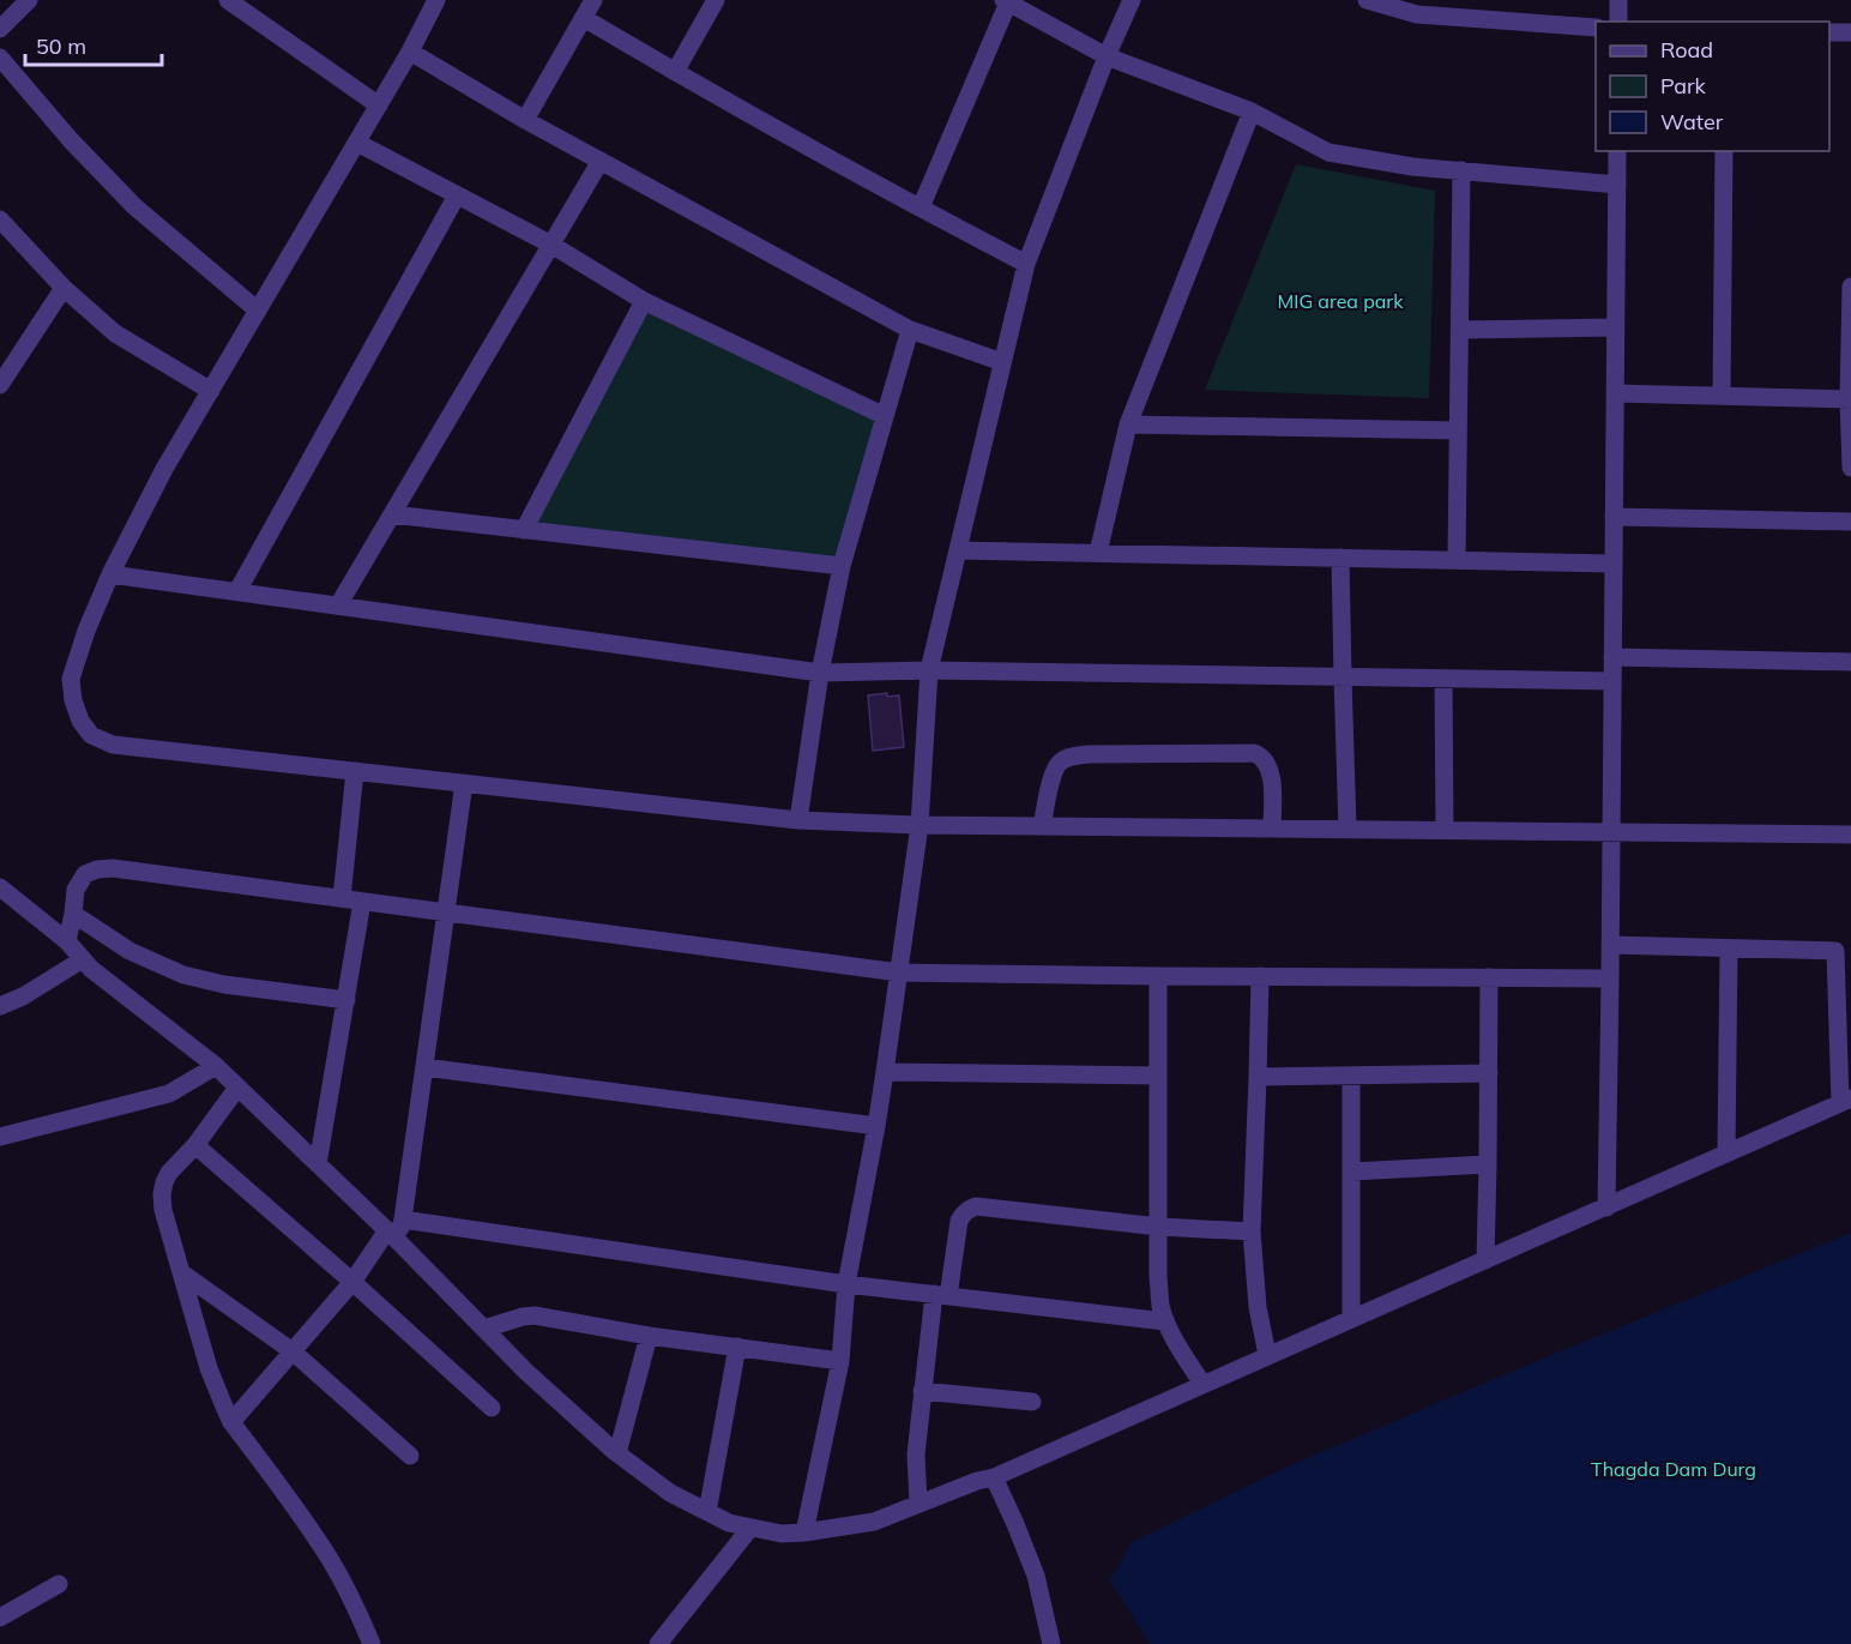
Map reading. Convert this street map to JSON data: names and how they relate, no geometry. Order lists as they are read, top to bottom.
{
  "parks": ["MIG area park", "Thagda Dam Durg"],
  "legend": ["Road", "Park", "Water"],
  "scale_bar": "50 m"
}
